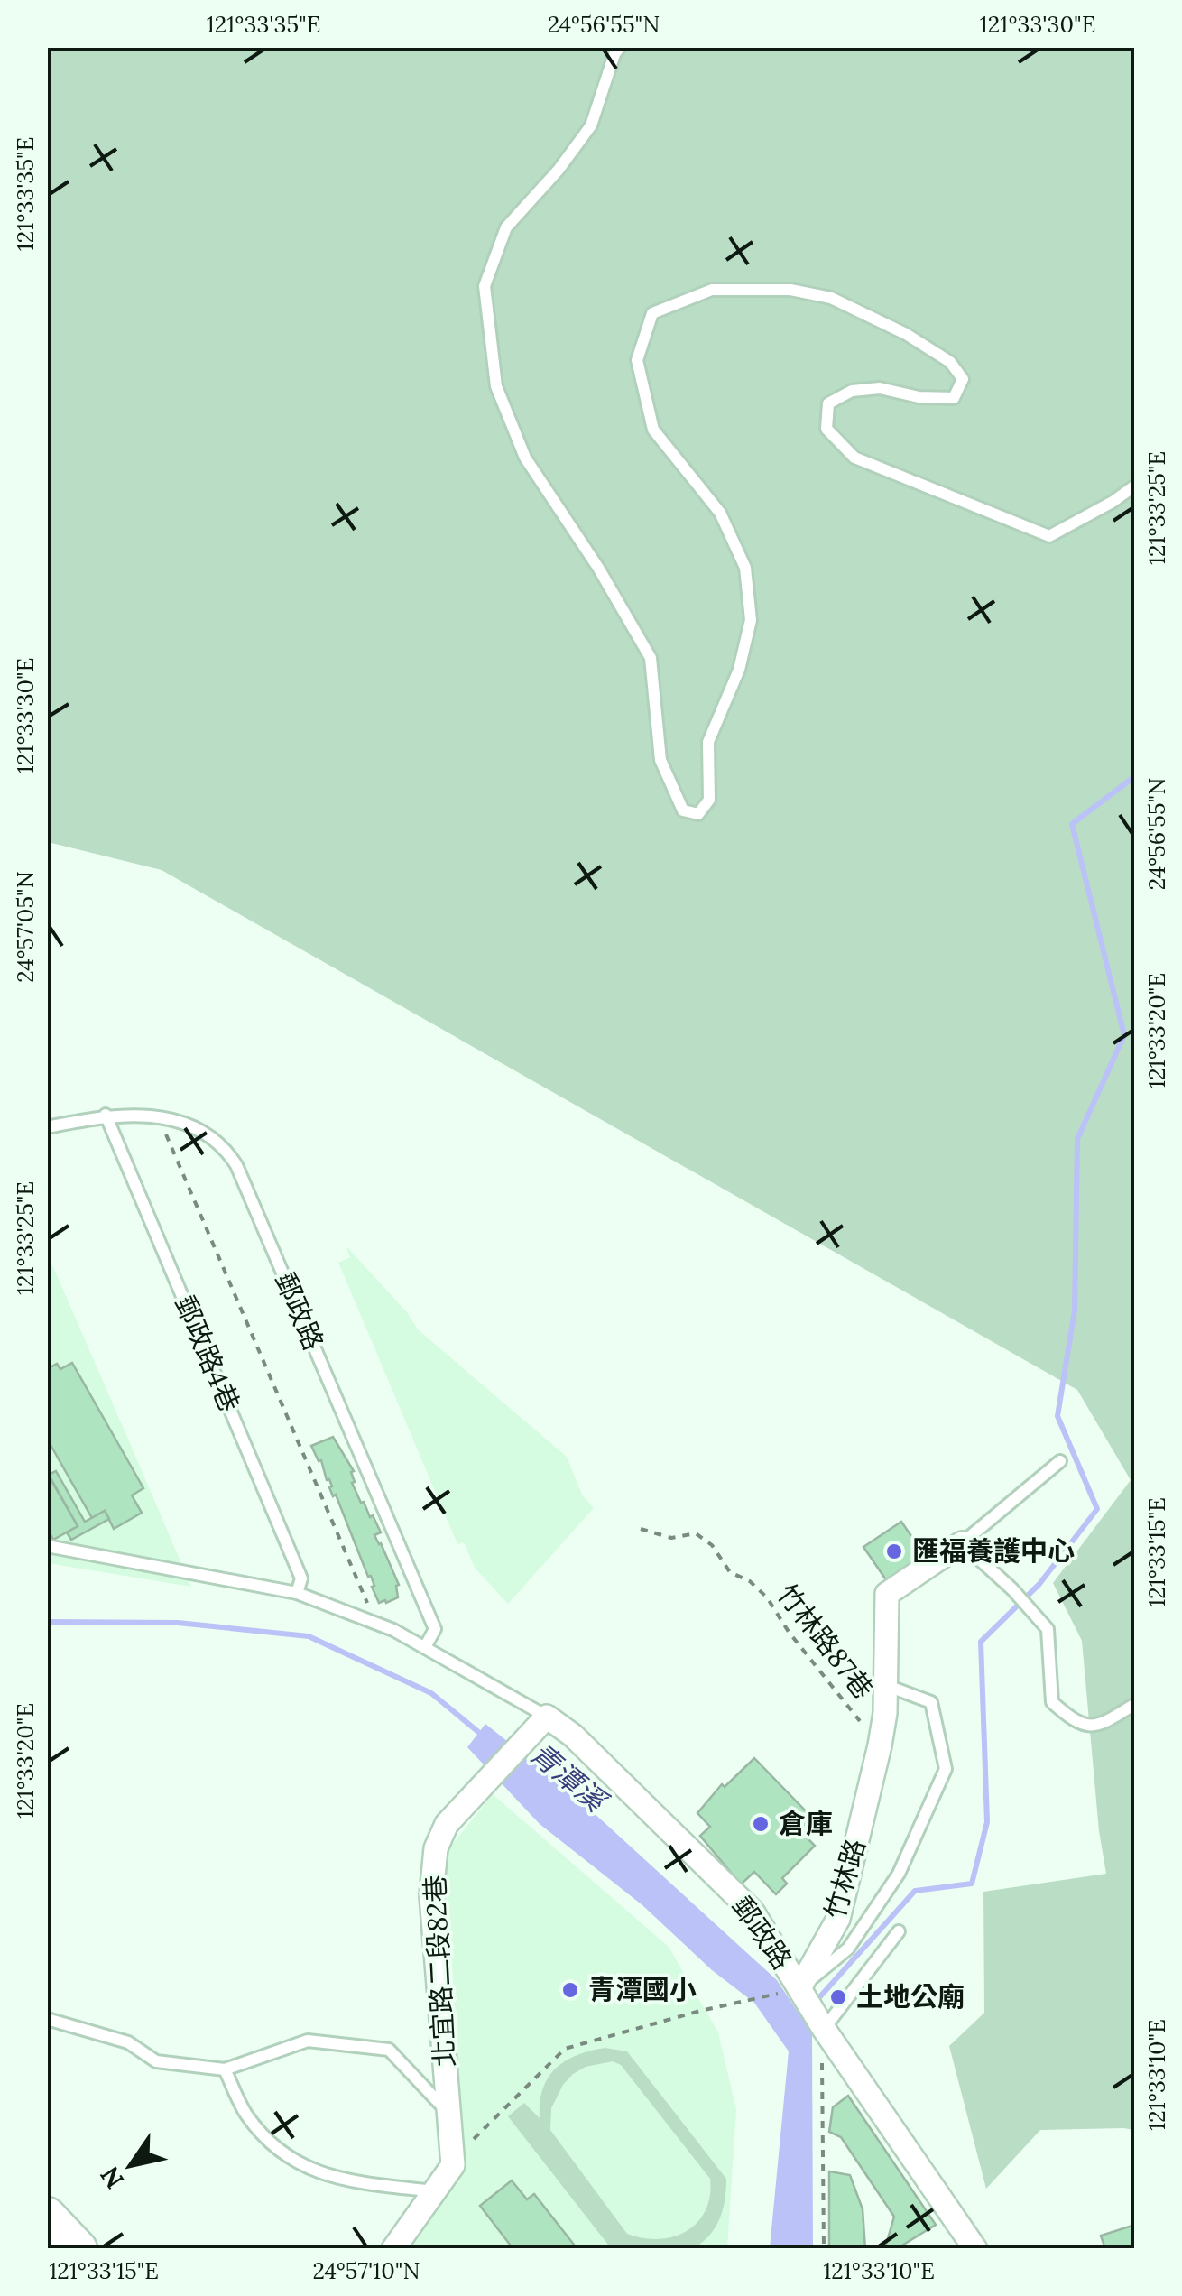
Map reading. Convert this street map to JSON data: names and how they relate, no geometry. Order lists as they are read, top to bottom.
{
  "streets": {
    "street": ["郵政路", "竹林路", "北宜路二段82巷"],
    "lane": ["郵政路4巷"],
    "path": ["竹林路87巷"]
  },
  "crossings": [
    ["郵政路", "郵政路4巷"],
    ["郵政路", "竹林路"],
    ["郵政路", "北宜路二段82巷"],
    ["竹林路87巷", "竹林路"]
  ],
  "water": ["青潭溪"],
  "places": [
    "匯福養護中心",
    "倉庫",
    "青潭國小",
    "土地公廟"
  ],
  "north": "bottom left",
  "coordinates": [
    "121°33'35\"E",
    "24°56'55\"N",
    "121°33'30\"E",
    "121°33'25\"E",
    "24°57'05\"N",
    "121°33'20\"E",
    "121°33'15\"E",
    "121°33'10\"E",
    "24°57'10\"N"
  ]
}
